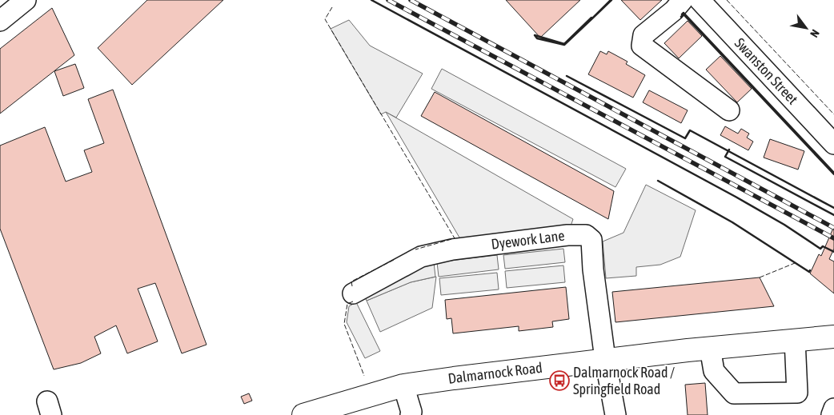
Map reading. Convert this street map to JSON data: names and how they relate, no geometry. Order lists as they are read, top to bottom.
{
  "streets": {
    "main road": ["Dalmarnock Road"],
    "street": ["Swanston Street", "Dyework Lane"]
  },
  "crossings": [
    ["Dyework Lane", "Dalmarnock Road"]
  ],
  "places": {
    "bus stop": ["Dalmarnock Road / Springfield Road"]
  },
  "north": "bottom right"
}
